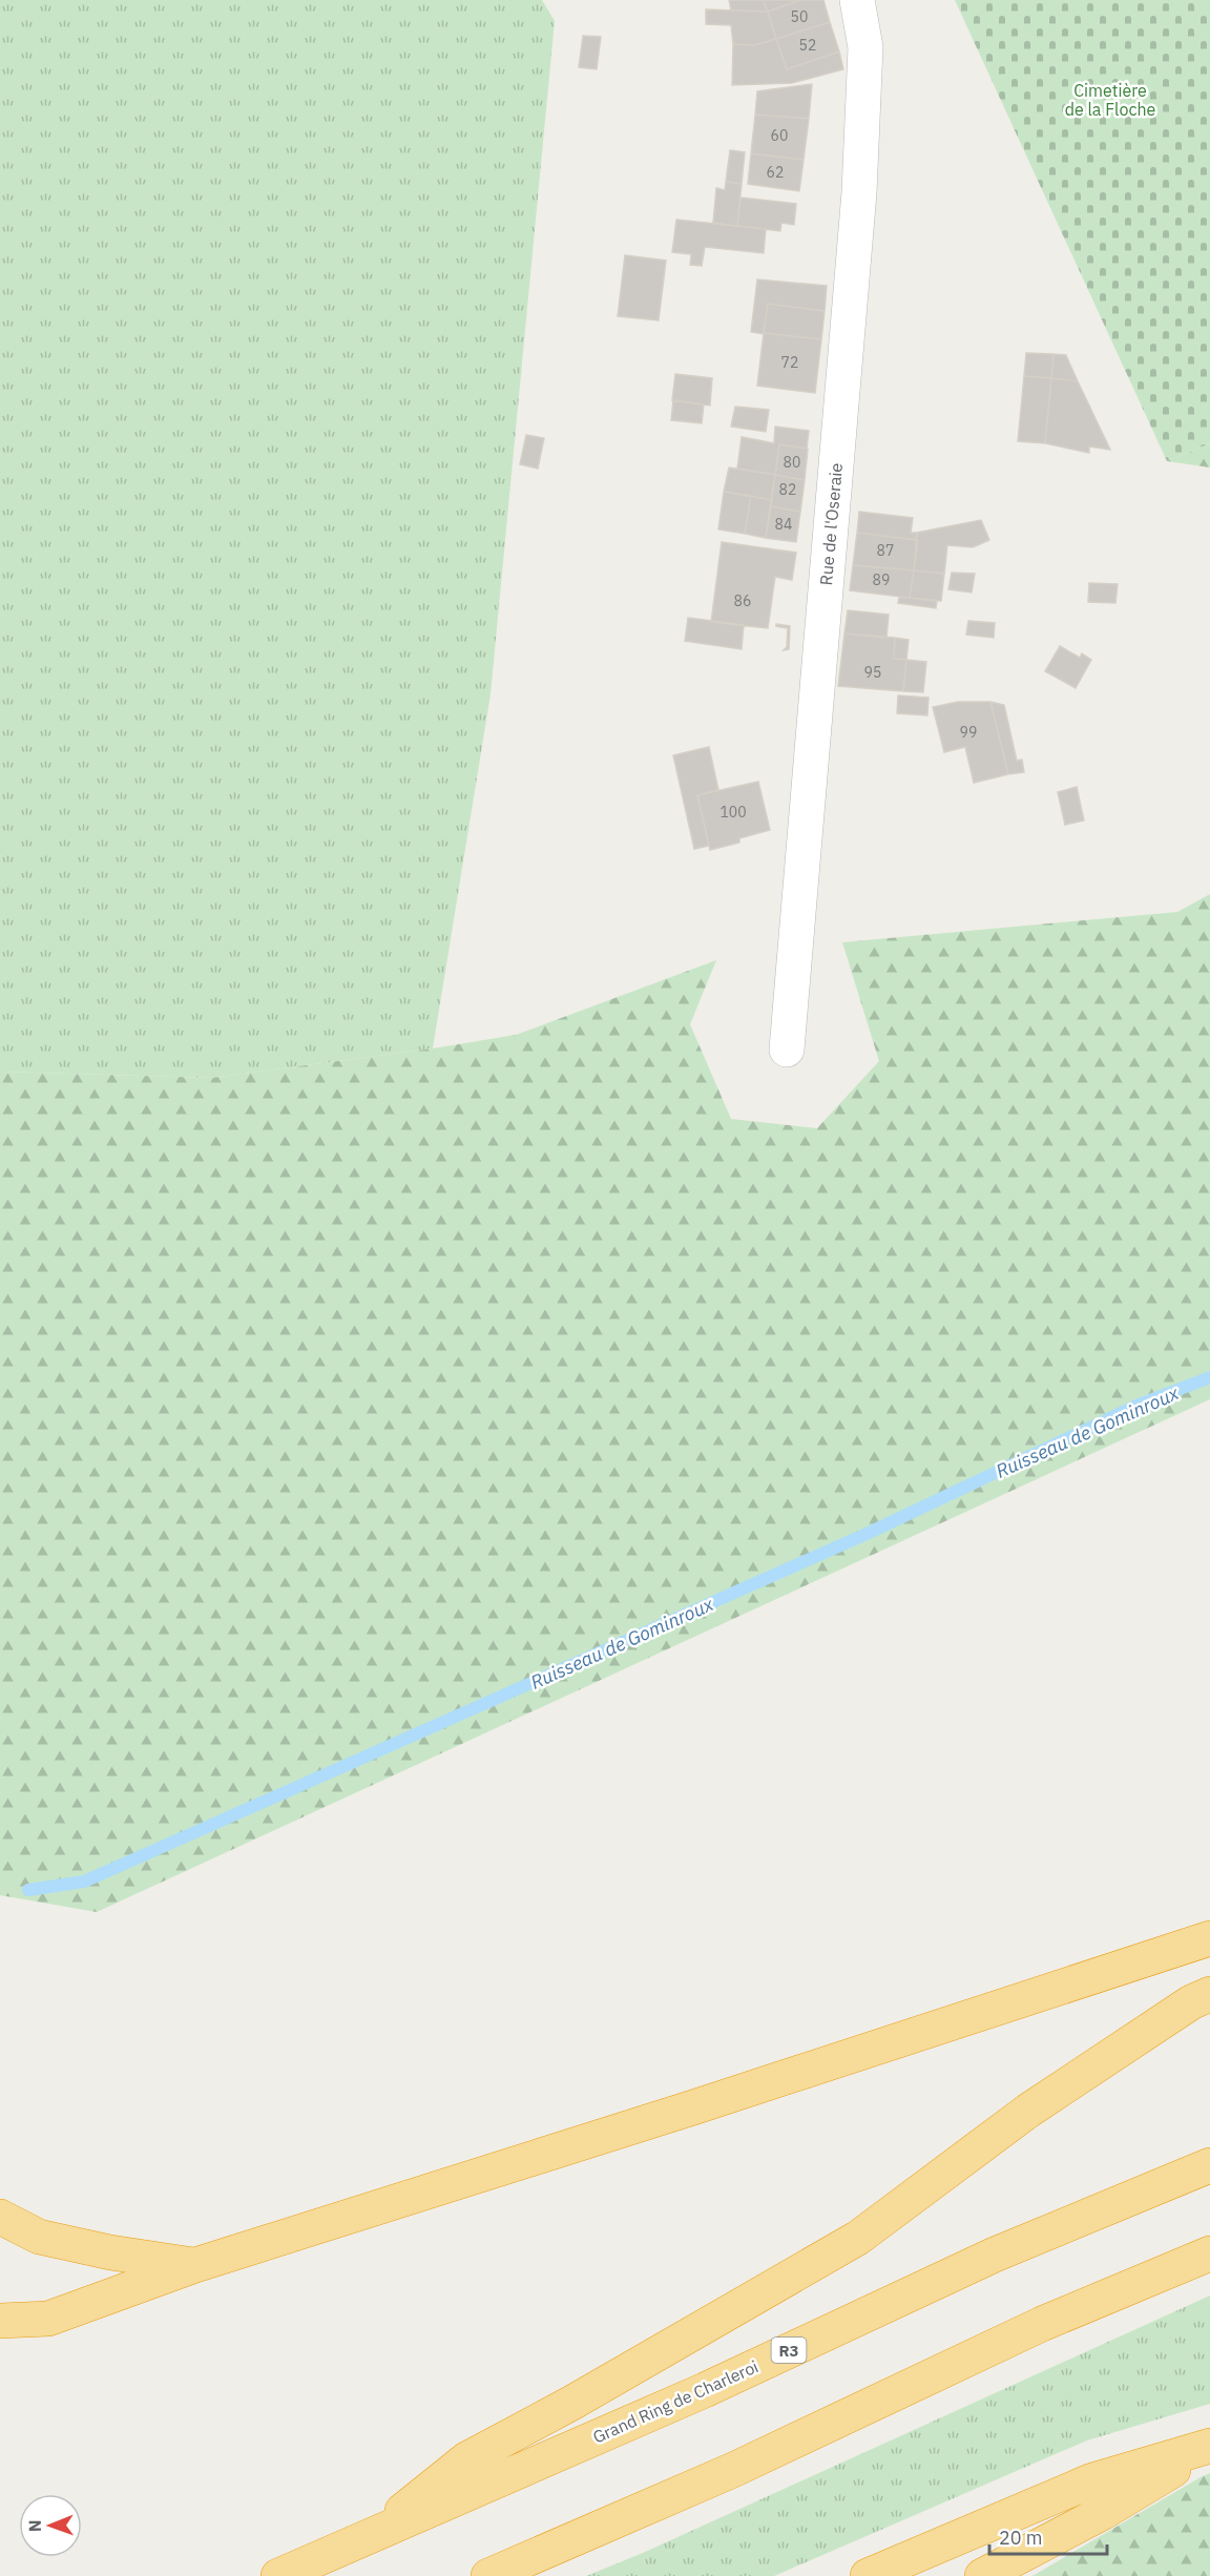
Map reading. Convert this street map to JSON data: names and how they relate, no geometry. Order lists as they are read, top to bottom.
{
  "streets": {
    "highway": ["R3", "Grand Ring de Charleroi"],
    "street": ["Rue de l'Oseraie"]
  },
  "water": ["Ruisseau de Gominroux"],
  "parks": ["Cimetière de la Floche"],
  "house_numbers": [
    "50",
    "52",
    "60",
    "62",
    "72",
    "80",
    "82",
    "84",
    "87",
    "89",
    "86",
    "95",
    "99",
    "100"
  ],
  "scale_bar": "20 m",
  "north": "left"
}
